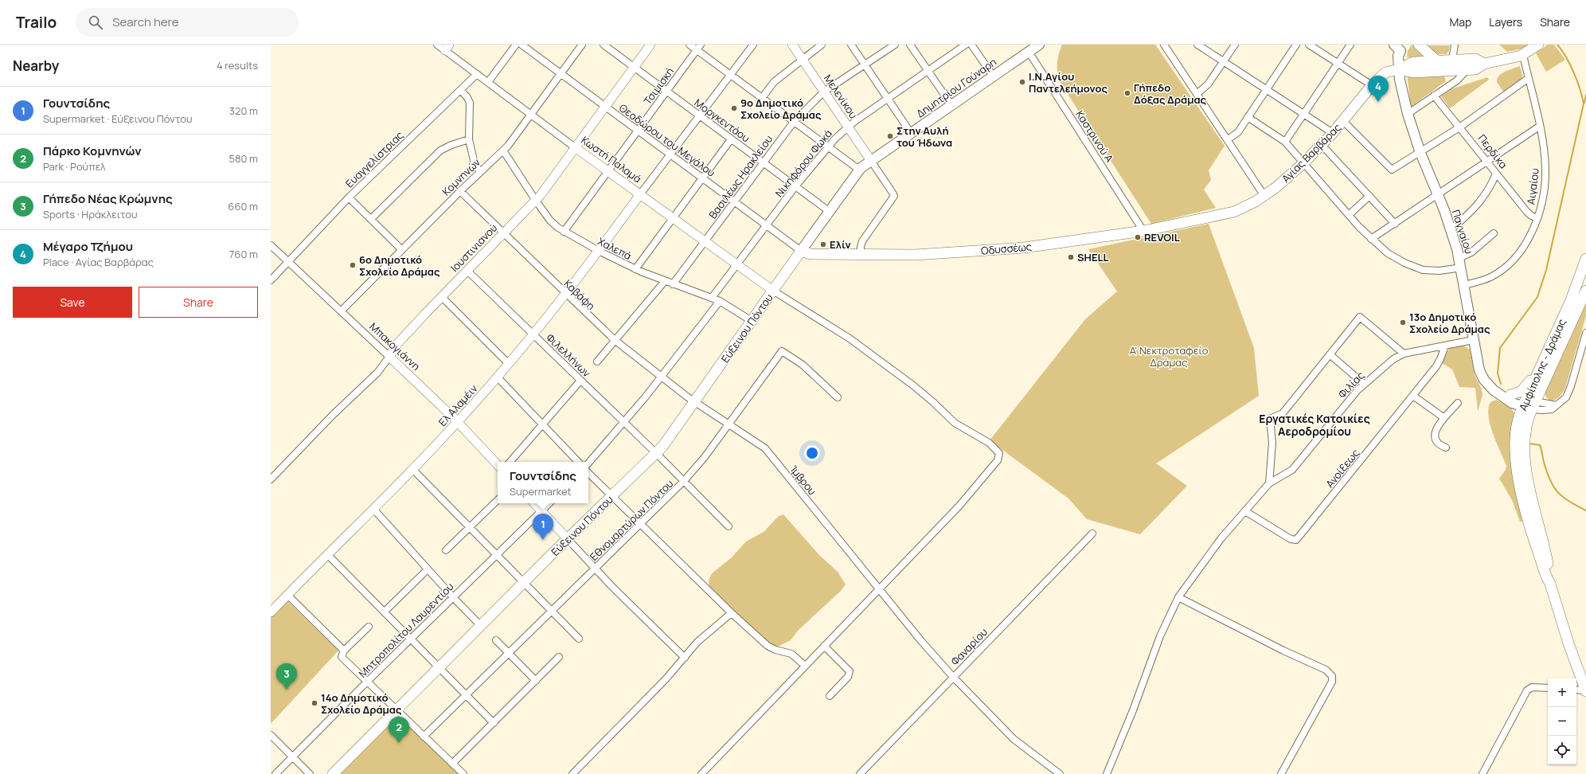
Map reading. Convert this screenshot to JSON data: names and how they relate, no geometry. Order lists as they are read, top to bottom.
{
  "streets": {
    "main road": [
      "Δημητρίου Γούναρη",
      "Αγίας Βαρβάρας",
      "Παγγαίου",
      "Οδυσσέως",
      "Εύξεινου Πόντου",
      "Αμφίπολης - Δράμας"
    ],
    "street": [
      "Τσιμισκή",
      "Μελενίκου",
      "Μοργκεντάου",
      "Καστρινού Α",
      "Θεοδώρου του Μεγάλου",
      "Περδίκα",
      "Ευαγγελίστριας",
      "Κωστή Παλαμά",
      "Νικηφόρου Φωκά",
      "Κομνηνών",
      "Βασιλέως Ηρακλείου",
      "Αιγαίου",
      "Ιουστινιανού",
      "Χαλεπά",
      "Καβάφη",
      "Μπακογιάννη",
      "Φιλελλήνων",
      "Φιλίας",
      "Ελ Αλαμέιν",
      "Ανοίξεως",
      "Ίμβρου",
      "Εθνομαρτύρων Πόντου",
      "Μητροπολίτου Λαυρεντίου",
      "Φαναρίου"
    ]
  },
  "crossings": [
    ["Τσιμισκή", "Μοργκεντάου"],
    ["Τσιμισκή", "Θεοδώρου του Μεγάλου"],
    ["Τσιμισκή", "Κωστή Παλαμά"],
    ["Τσιμισκή", "Χαλεπά"],
    ["Δημητρίου Γούναρη", "Μελενίκου"],
    ["Δημητρίου Γούναρη", "Μοργκεντάου"],
    ["Δημητρίου Γούναρη", "Καστρινού Α"],
    ["Δημητρίου Γούναρη", "Θεοδώρου του Μεγάλου"],
    ["Δημητρίου Γούναρη", "Οδυσσέως"],
    ["Δημητρίου Γούναρη", "Εύξεινου Πόντου"],
    ["Μελενίκου", "Νικηφόρου Φωκά"],
    ["Μελενίκου", "Βασιλέως Ηρακλείου"],
    ["Μοργκεντάου", "Νικηφόρου Φωκά"],
    ["Μοργκεντάου", "Βασιλέως Ηρακλείου"],
    ["Μοργκεντάου", "Ιουστινιανού"],
    ["Καστρινού Α", "Οδυσσέως"],
    ["Θεοδώρου του Μεγάλου", "Νικηφόρου Φωκά"],
    ["Θεοδώρου του Μεγάλου", "Κομνηνών"],
    ["Θεοδώρου του Μεγάλου", "Βασιλέως Ηρακλείου"],
    ["Θεοδώρου του Μεγάλου", "Ιουστινιανού"],
    ["Θεοδώρου του Μεγάλου", "Οδυσσέως"],
    ["Θεοδώρου του Μεγάλου", "Εύξεινου Πόντου"],
    ["Περδίκα", "Αιγαίου"],
    ["Αγίας Βαρβάρας", "Παγγαίου"],
    ["Αγίας Βαρβάρας", "Οδυσσέως"],
    ["Ευαγγελίστριας", "Κωστή Παλαμά"],
    ["Ευαγγελίστριας", "Μπακογιάννη"],
    ["Κωστή Παλαμά", "Νικηφόρου Φωκά"],
    ["Κωστή Παλαμά", "Κομνηνών"],
    ["Κωστή Παλαμά", "Βασιλέως Ηρακλείου"],
    ["Κωστή Παλαμά", "Ιουστινιανού"],
    ["Κωστή Παλαμά", "Εύξεινου Πόντου"],
    ["Κωστή Παλαμά", "Ελ Αλαμέιν"],
    ["Νικηφόρου Φωκά", "Χαλεπά"],
    ["Κομνηνών", "Χαλεπά"],
    ["Κομνηνών", "Καβάφη"],
    ["Κομνηνών", "Μπακογιάννη"],
    ["Βασιλέως Ηρακλείου", "Χαλεπά"],
    ["Αιγαίου", "Παγγαίου"],
    ["Παγγαίου", "Φιλίας"],
    ["Ιουστινιανού", "Χαλεπά"],
    ["Ιουστινιανού", "Καβάφη"],
    ["Ιουστινιανού", "Μπακογιάννη"],
    ["Ιουστινιανού", "Φιλελλήνων"],
    ["Χαλεπά", "Εύξεινου Πόντου"],
    ["Χαλεπά", "Ελ Αλαμέιν"],
    ["Οδυσσέως", "Εύξεινου Πόντου"],
    ["Καβάφη", "Εύξεινου Πόντου"],
    ["Καβάφη", "Ελ Αλαμέιν"],
    ["Καβάφη", "Ίμβρου"],
    ["Εύξεινου Πόντου", "Φιλελλήνων"],
    ["Εύξεινου Πόντου", "Ίμβρου"],
    ["Μπακογιάννη", "Ελ Αλαμέιν"],
    ["Φιλελλήνων", "Ελ Αλαμέιν"],
    ["Φιλελλήνων", "Εθνομαρτύρων Πόντου"],
    ["Φιλίας", "Ανοίξεως"],
    ["Ίμβρου", "Εθνομαρτύρων Πόντου"],
    ["Ίμβρου", "Φαναρίου"]
  ],
  "districts": ["Εργατικές Κατοικίες Αεροδρομίου"],
  "parks": ["Α' Νεκτροταφείο Δράμας"],
  "places": [
    "Ι.Ν.Αγίου Παντελεήμονος",
    "Γήπεδο Δόξας Δράμας",
    "9ο Δημοτικό Σχολείο Δράμας",
    "Στην Αυλή του Ήδωνα",
    "REVOIL",
    "Ελίν",
    "SHELL",
    "6o Δημοτικό Σχολείο Δράμας",
    "13ο Δημοτικό Σχολείο Δράμας",
    "14ο Δημοτικό Σχολείο Δράμας"
  ],
  "page": {
    "header": "Trailo",
    "search": "Search here",
    "nav": ["Map", "Layers", "Share"],
    "heading": ["Nearby", "4 results"],
    "pins": [
      "4",
      "1",
      "3",
      "2"
    ],
    "list": [
      {
        "mark": "1",
        "name": "Γουντσίδης",
        "note": "Supermarket · Εύξεινου Πόντου",
        "value": "320 m"
      },
      {
        "mark": "2",
        "name": "Πάρκο Κομνηνών",
        "note": "Park · Ρούπελ",
        "value": "580 m"
      },
      {
        "mark": "3",
        "name": "Γήπεδο Νέας Κρώμνης",
        "note": "Sports · Ηράκλειτου",
        "value": "660 m"
      },
      {
        "mark": "4",
        "name": "Μέγαρο Τζήμου",
        "note": "Place · Αγίας Βαρβάρας",
        "value": "760 m"
      }
    ],
    "buttons": ["Save", "Share"],
    "popup": ["Γουντσίδης", "Supermarket"],
    "map_buttons": ["+", "−"]
  }
}
